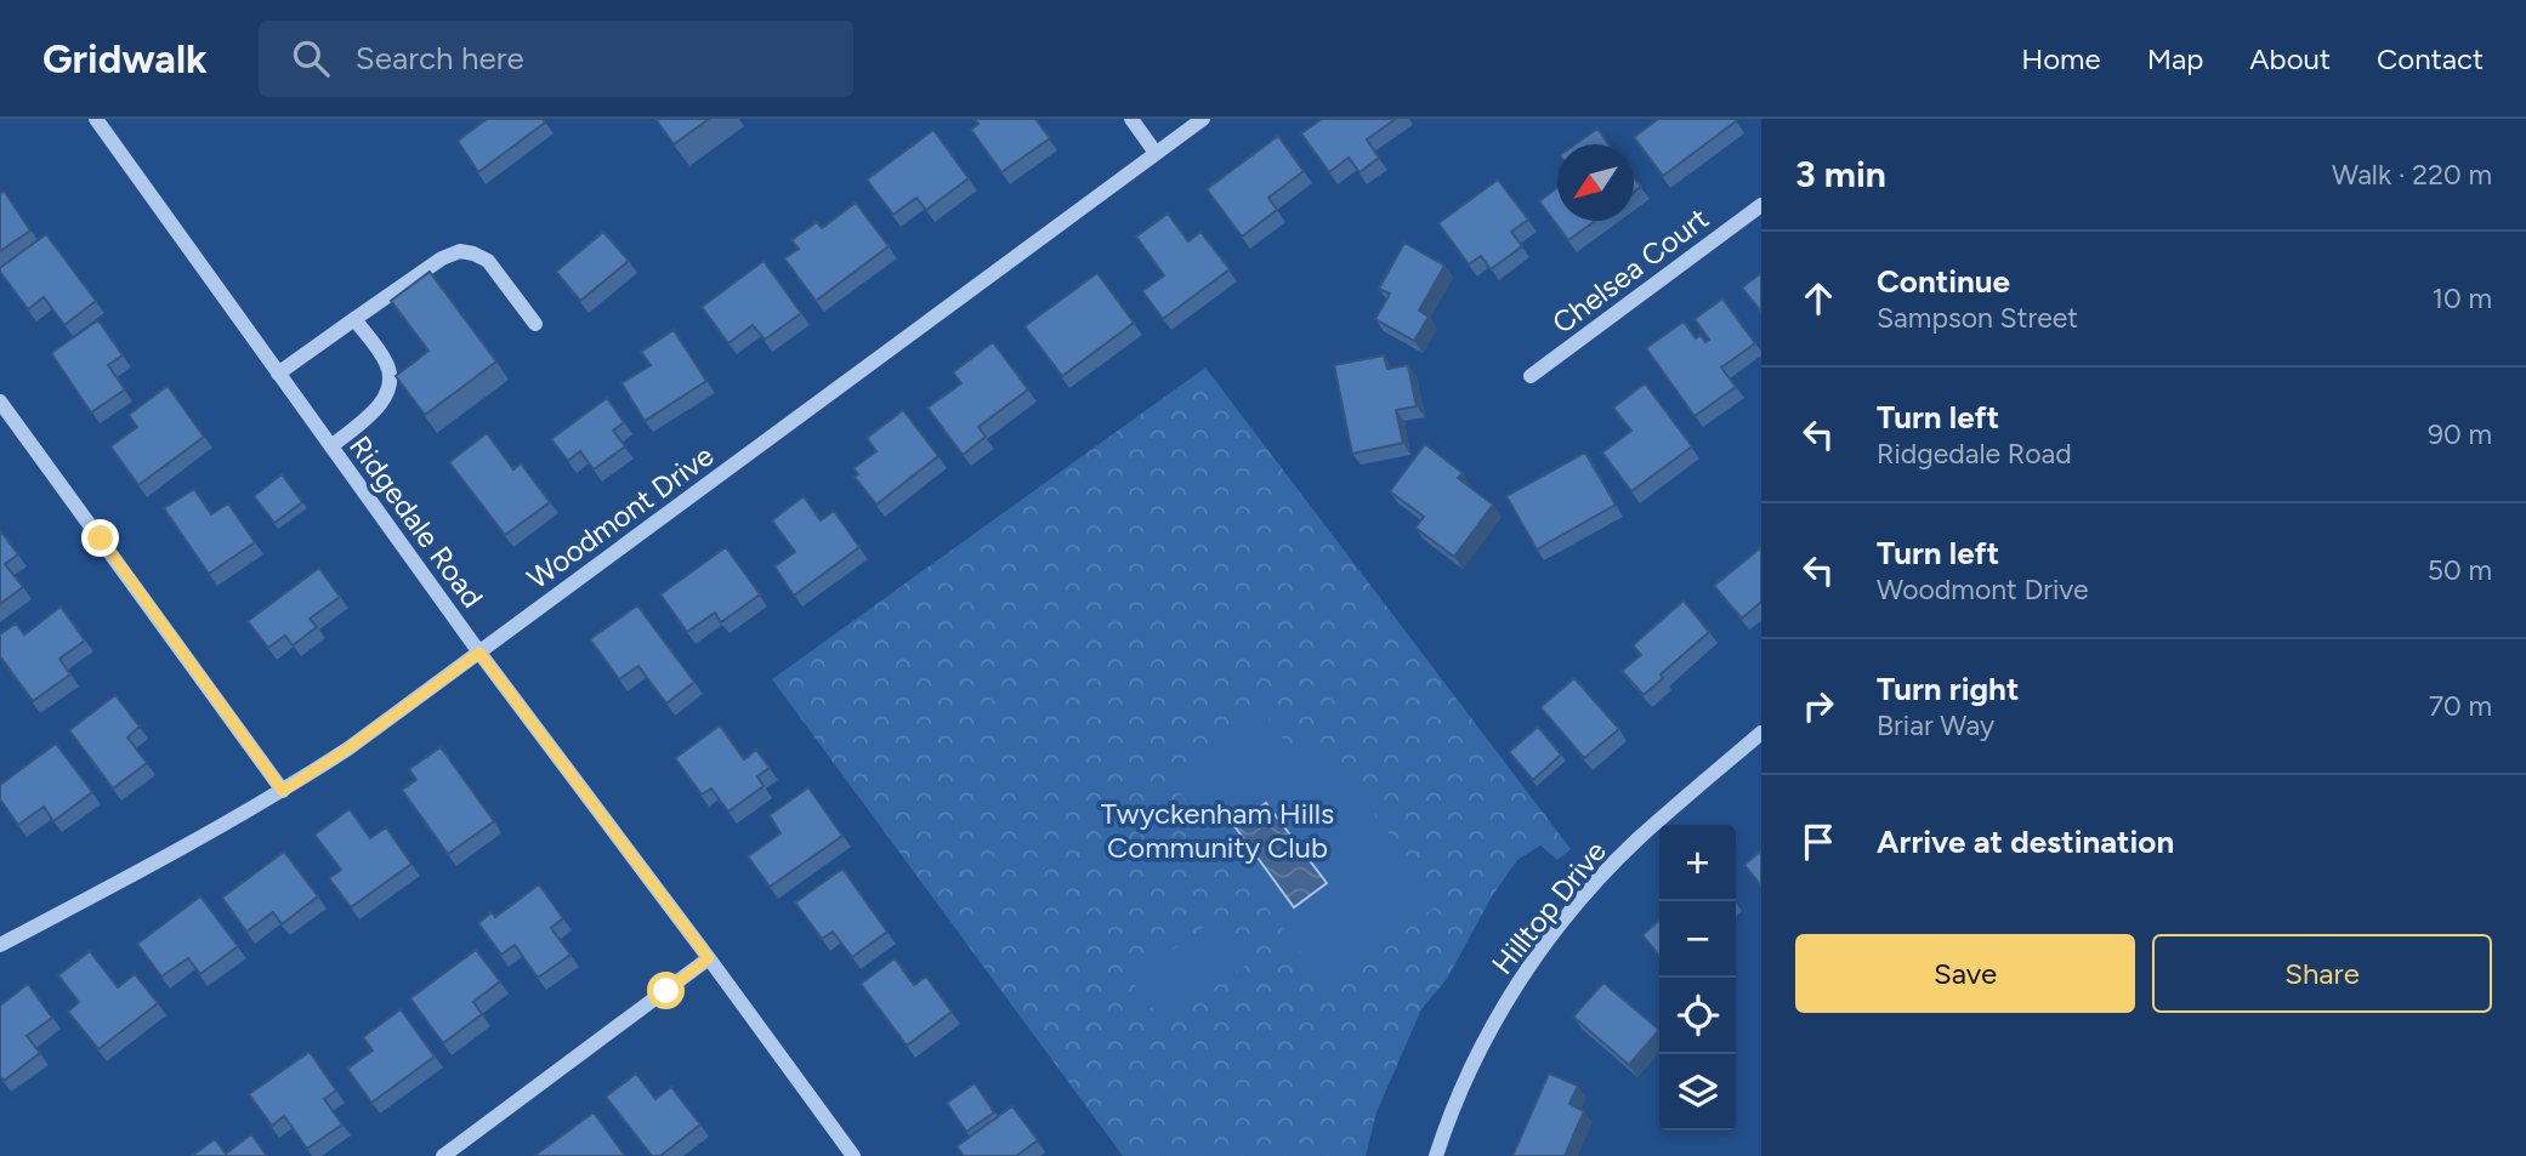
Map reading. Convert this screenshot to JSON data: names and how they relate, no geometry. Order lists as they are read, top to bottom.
{
  "streets": {
    "street": [
      "Chelsea Court",
      "Woodmont Drive",
      "Ridgedale Road",
      "Hilltop Drive"
    ]
  },
  "crossings": [
    ["Woodmont Drive", "Ridgedale Road"]
  ],
  "parks": ["Twyckenham Hills Community Club"],
  "north": "bottom left",
  "page": {
    "header": "Gridwalk",
    "search": "Search here",
    "nav": [
      "Home",
      "Map",
      "About",
      "Contact"
    ],
    "heading": ["3 min", "Walk · 220 m"],
    "list": [
      ["Continue", "Sampson Street", "10 m"],
      ["Turn left", "Ridgedale Road", "90 m"],
      ["Turn left", "Woodmont Drive", "50 m"],
      ["Turn right", "Briar Way", "70 m"],
      "Arrive at destination"
    ],
    "map_buttons": ["+", "−"],
    "buttons": ["Save", "Share"]
  }
}
